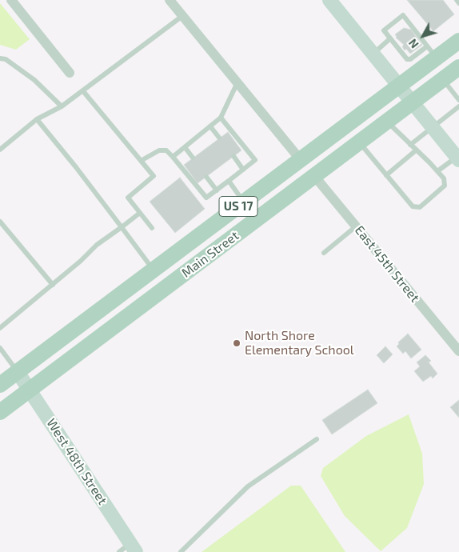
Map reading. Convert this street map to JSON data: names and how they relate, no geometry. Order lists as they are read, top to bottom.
{
  "streets": {
    "main road": ["US 17", "Main Street"],
    "street": ["East 45th Street", "West 48th Street"]
  },
  "crossings": [
    ["Main Street", "East 45th Street"],
    ["Main Street", "West 48th Street"]
  ],
  "places": ["North Shore Elementary School"],
  "north": "bottom left"
}
